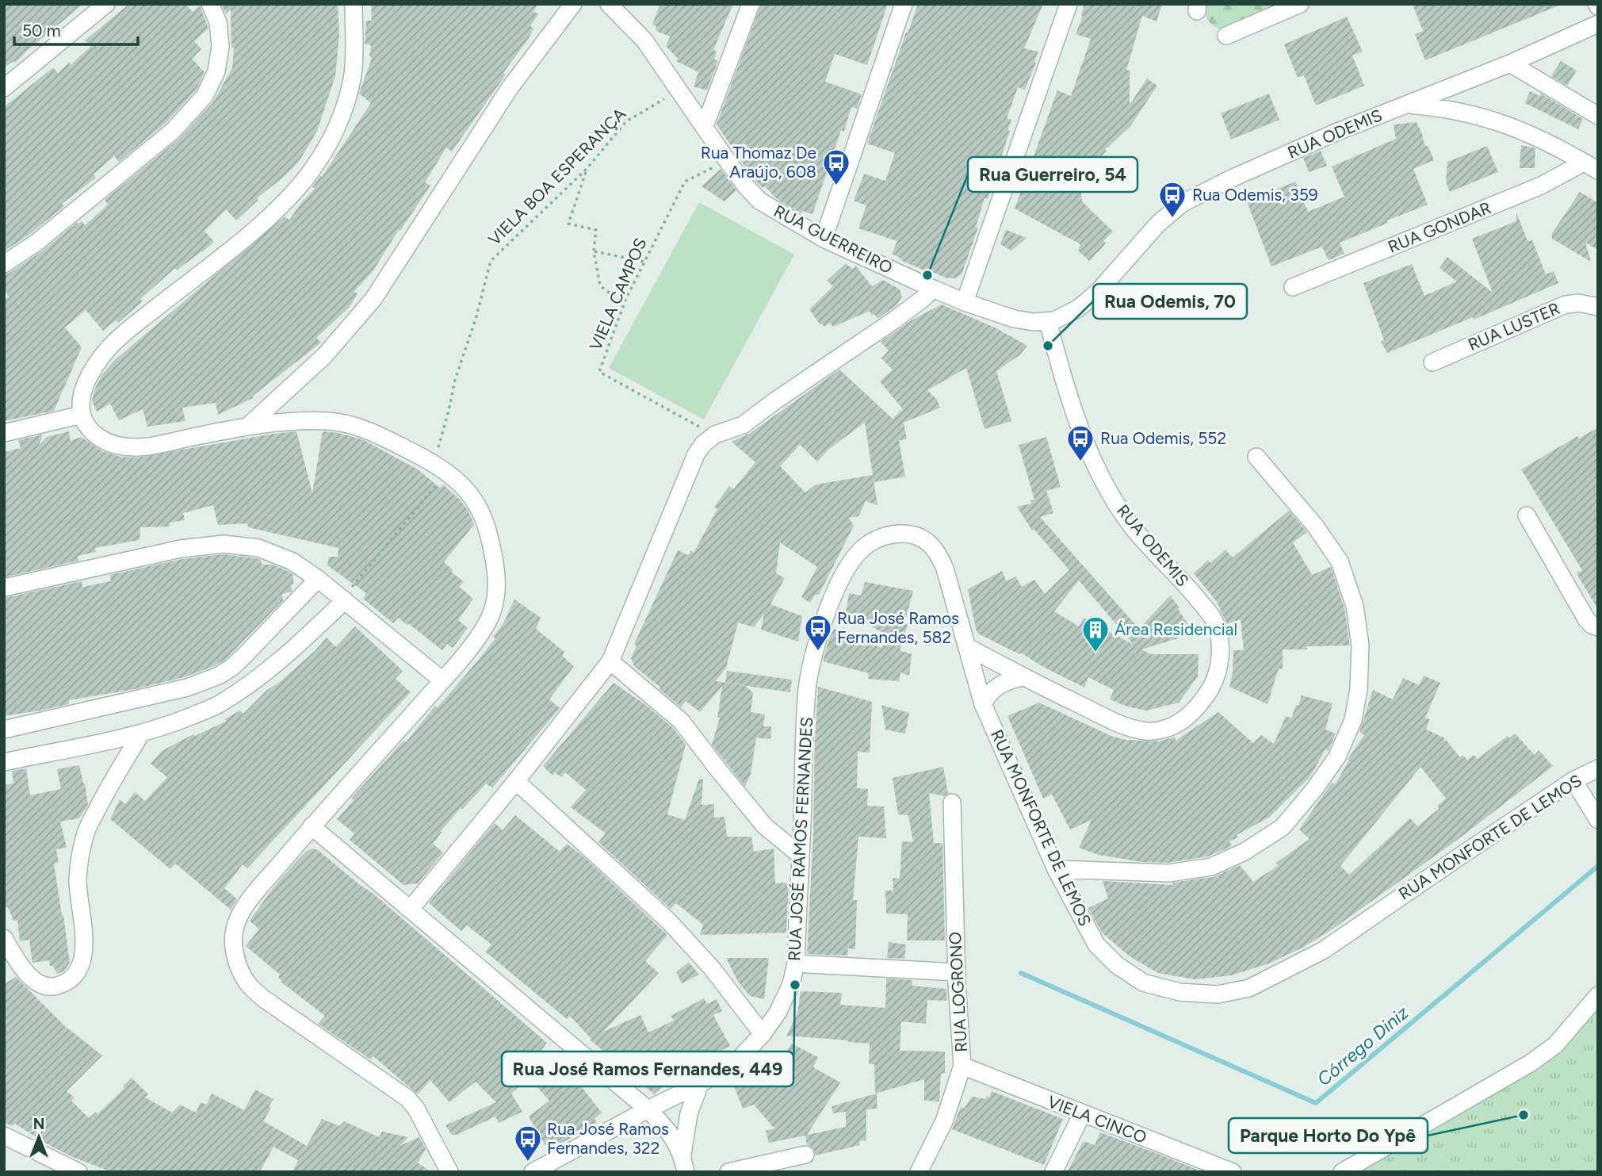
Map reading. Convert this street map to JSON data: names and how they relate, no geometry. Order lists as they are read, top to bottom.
{
  "streets": {
    "street": [
      "RUA ODEMIS",
      "RUA GONDAR",
      "RUA GUERREIRO",
      "RUA LUSTER",
      "RUA MONFORTE DE LEMOS",
      "RUA JOSÉ RAMOS FERNANDES",
      "RUA LOGRONO",
      "VIELA CINCO"
    ],
    "path": ["VIELA BOA ESPERANÇA", "VIELA CAMPOS"]
  },
  "crossings": [
    ["RUA ODEMIS", "RUA GUERREIRO"],
    ["RUA ODEMIS", "RUA MONFORTE DE LEMOS"],
    ["VIELA BOA ESPERANÇA", "RUA GUERREIRO"],
    ["RUA GUERREIRO", "VIELA CAMPOS"],
    ["RUA MONFORTE DE LEMOS", "RUA JOSÉ RAMOS FERNANDES"],
    ["RUA LOGRONO", "VIELA CINCO"]
  ],
  "water": ["Córrego Diniz"],
  "places": {
    "bus stop": [
      "Rua Thomaz De Araújo, 608",
      "Rua Odemis, 359",
      "Rua Odemis, 552",
      "Rua José Ramos Fernandes, 582",
      "Rua José Ramos Fernandes, 322"
    ],
    "other": [
      "Rua Guerreiro, 54",
      "Rua Odemis, 70",
      "Rua José Ramos Fernandes, 449",
      "Parque Horto Do Ypê"
    ],
    "building": ["Área Residencial"]
  },
  "scale_bar": "50 m",
  "north": "top"
}
